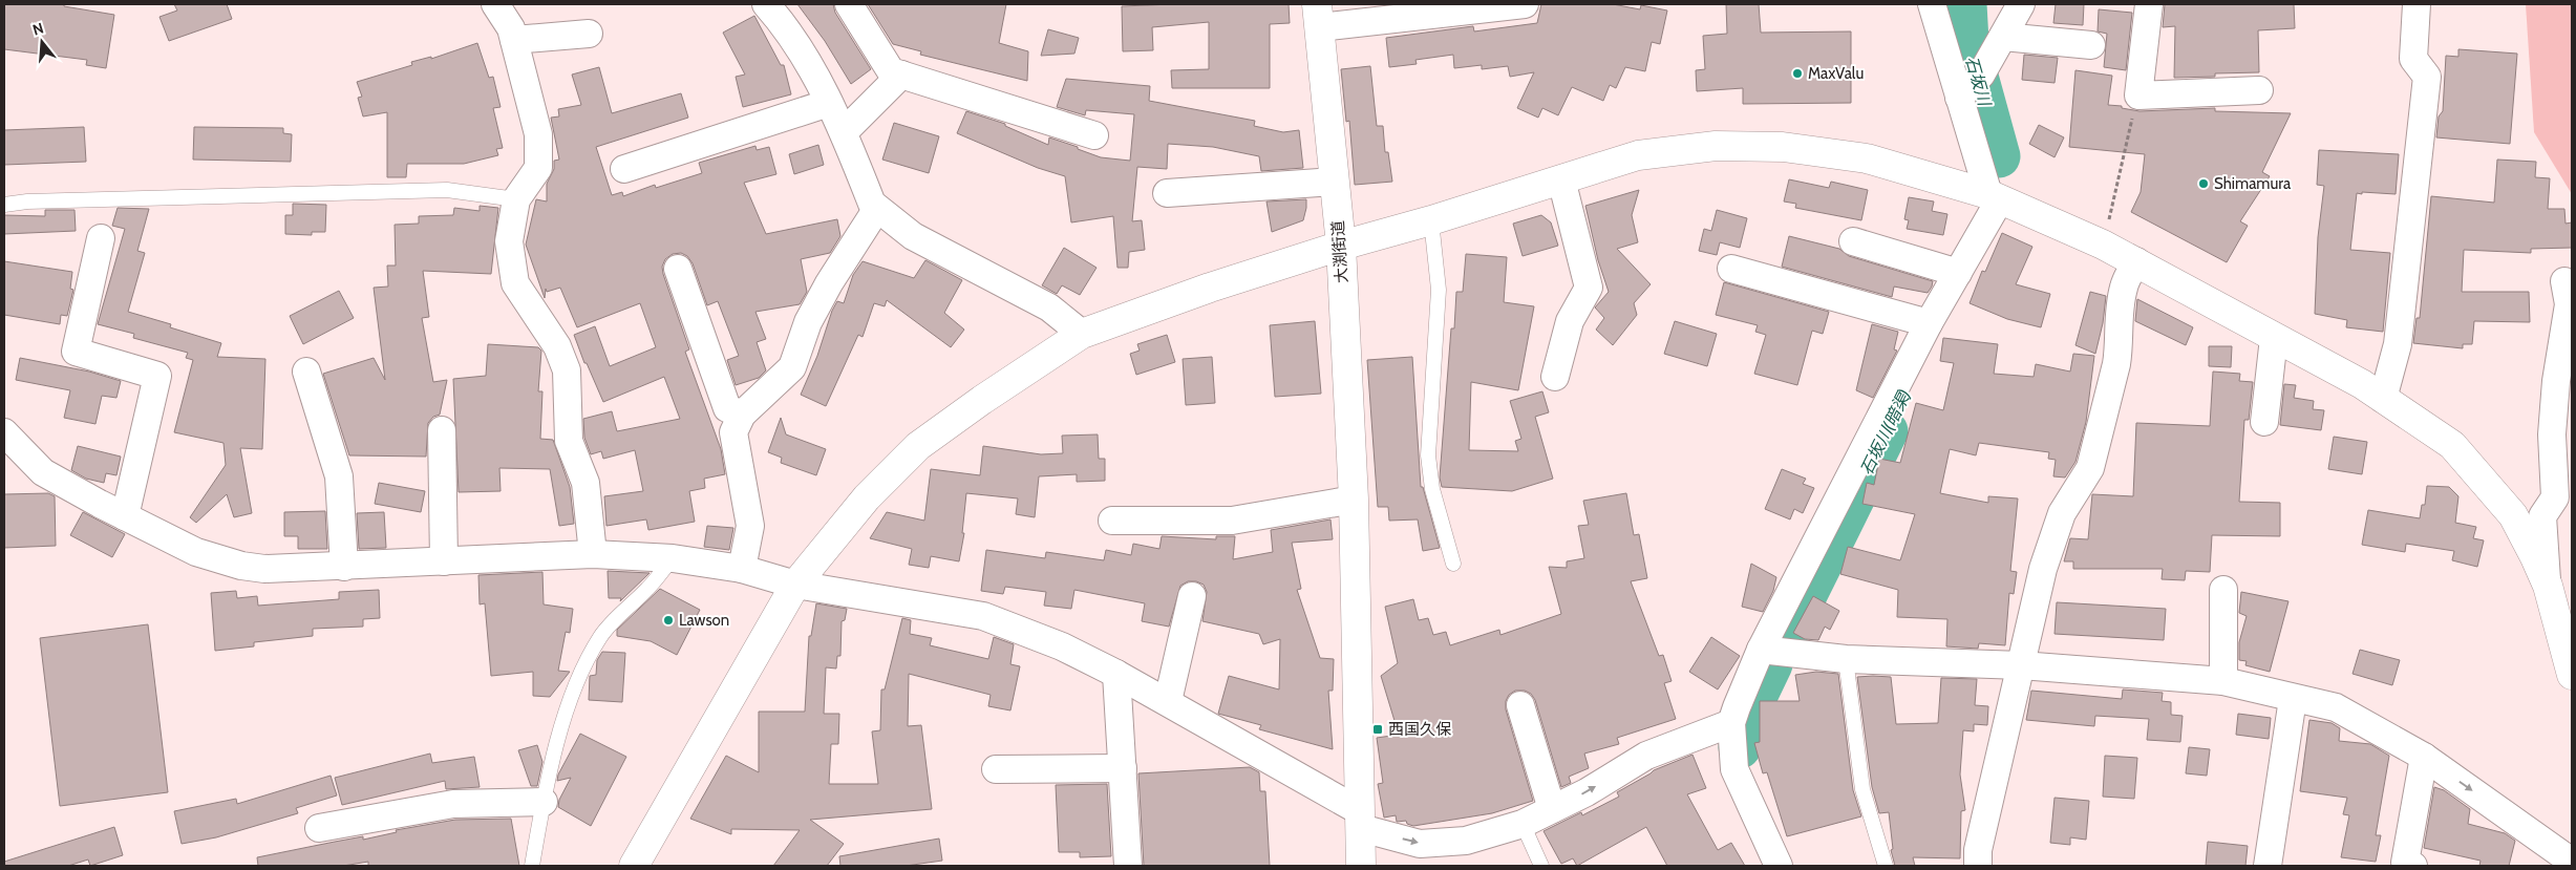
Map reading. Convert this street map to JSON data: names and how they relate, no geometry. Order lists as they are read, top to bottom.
{
  "streets": {
    "street": ["大渕街道"]
  },
  "water": ["石坂川", "石坂川(暗渠)"],
  "places": {
    "other": ["MaxValu", "Shimamura", "Lawson"],
    "transit": ["西国久保"]
  },
  "north": "top"
}
